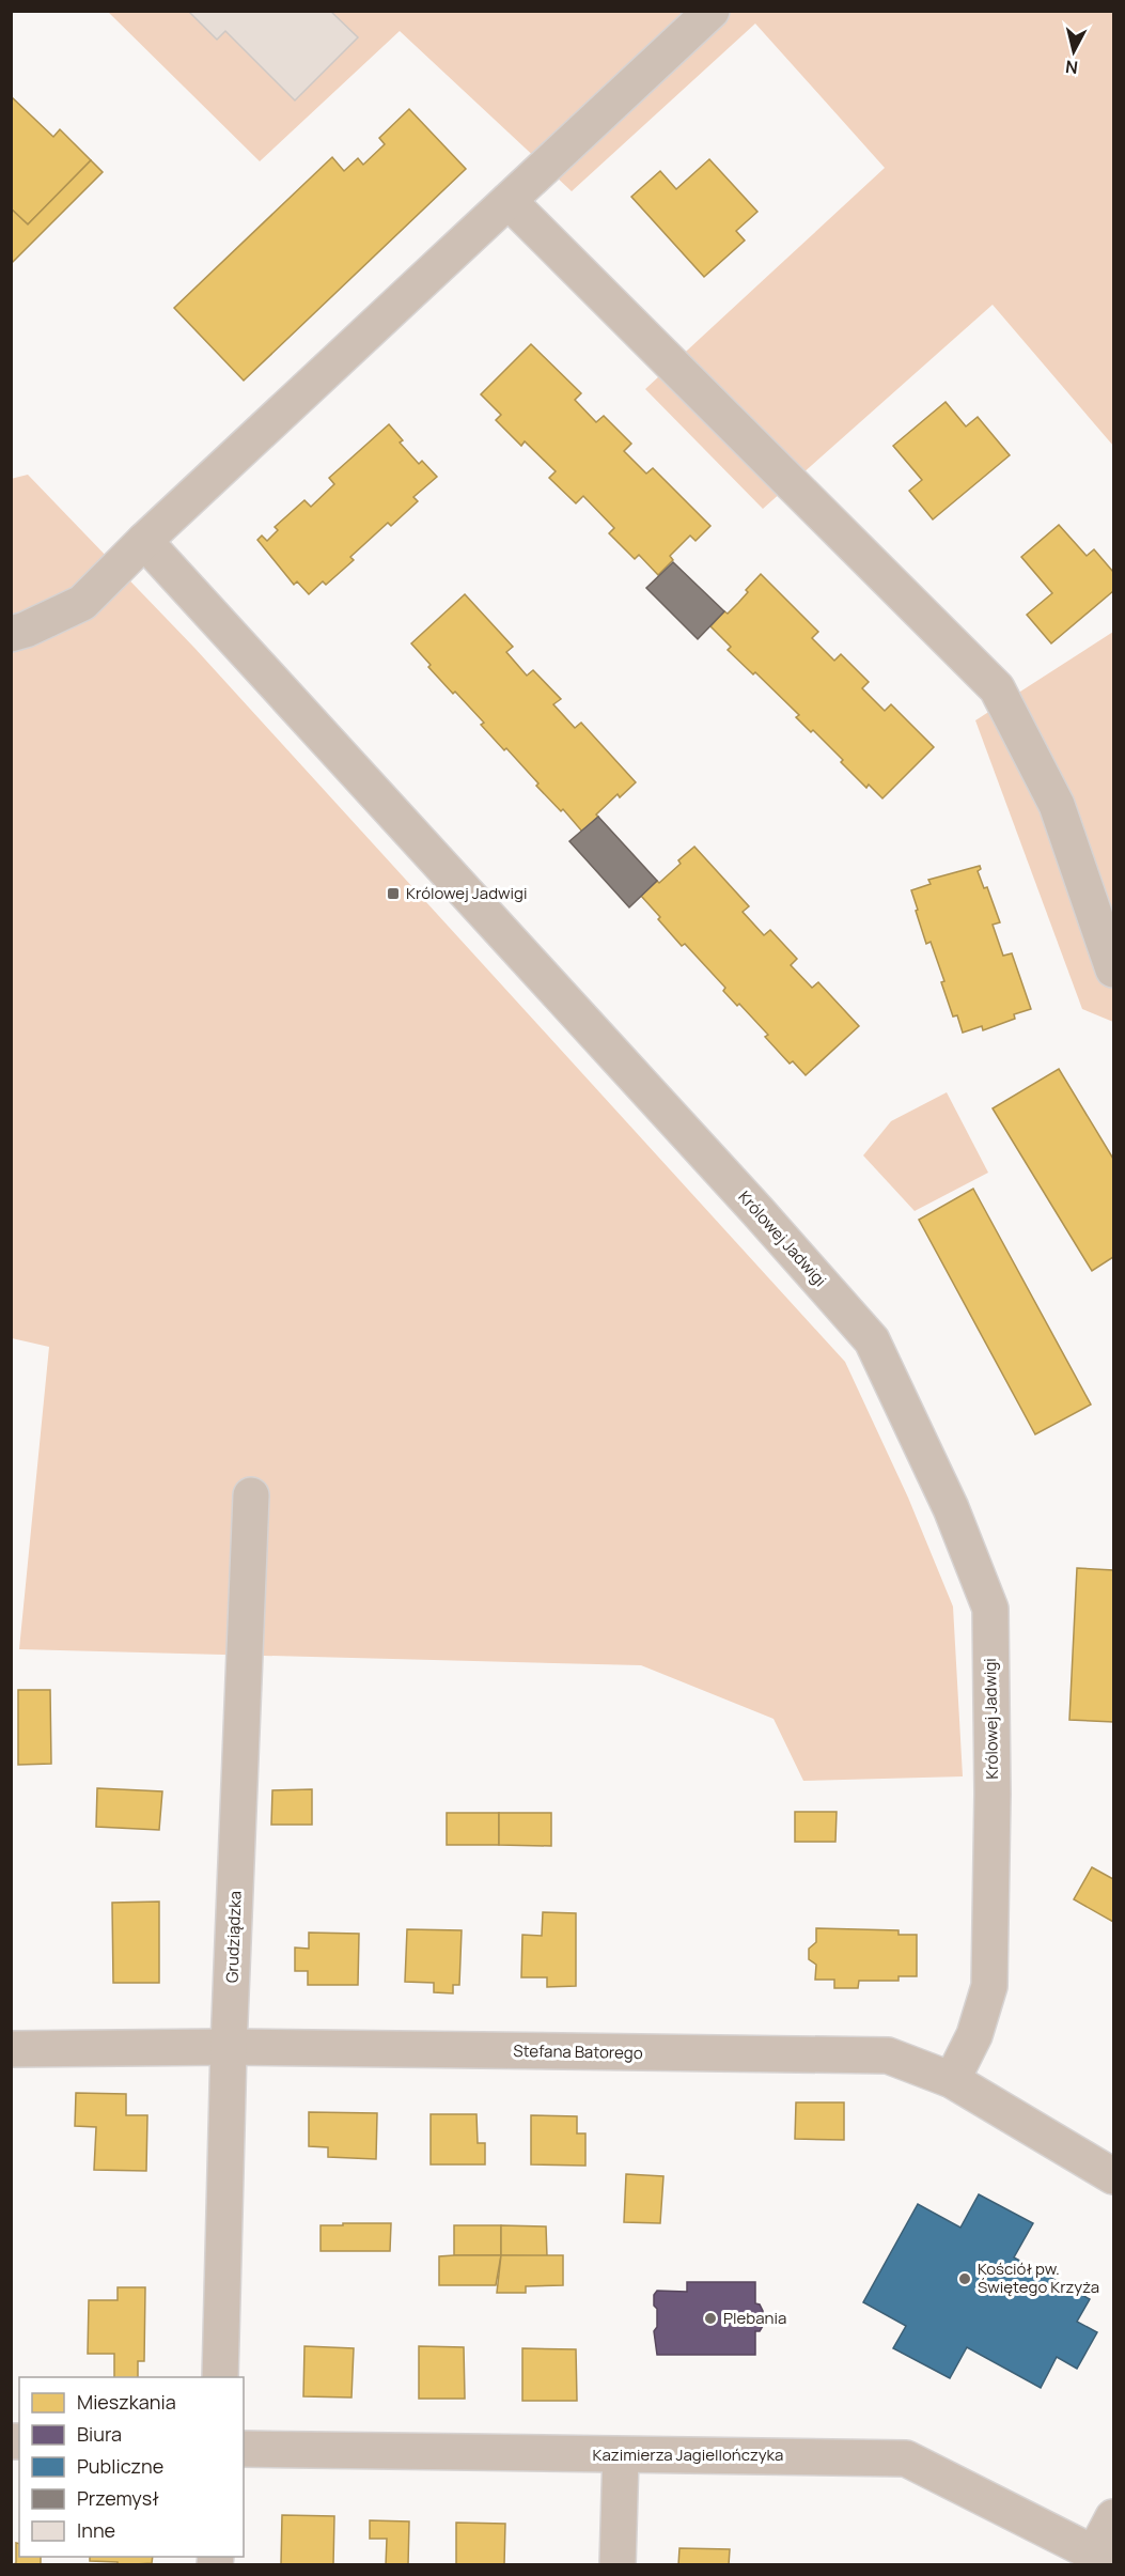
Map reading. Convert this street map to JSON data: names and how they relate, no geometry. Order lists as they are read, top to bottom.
{
  "streets": {
    "street": [
      "Królowej Jadwigi",
      "Grudziądzka",
      "Stefana Batorego",
      "Kazimierza Jagiellończyka"
    ]
  },
  "crossings": [
    ["Królowej Jadwigi", "Stefana Batorego"],
    ["Grudziądzka", "Stefana Batorego"]
  ],
  "places": {
    "transit": ["Królowej Jadwigi"],
    "other": ["Kościół pw. Świętego Krzyża", "Plebania"]
  },
  "legend": [
    "Mieszkania",
    "Biura",
    "Publiczne",
    "Przemysł",
    "Inne"
  ],
  "north": "bottom"
}
